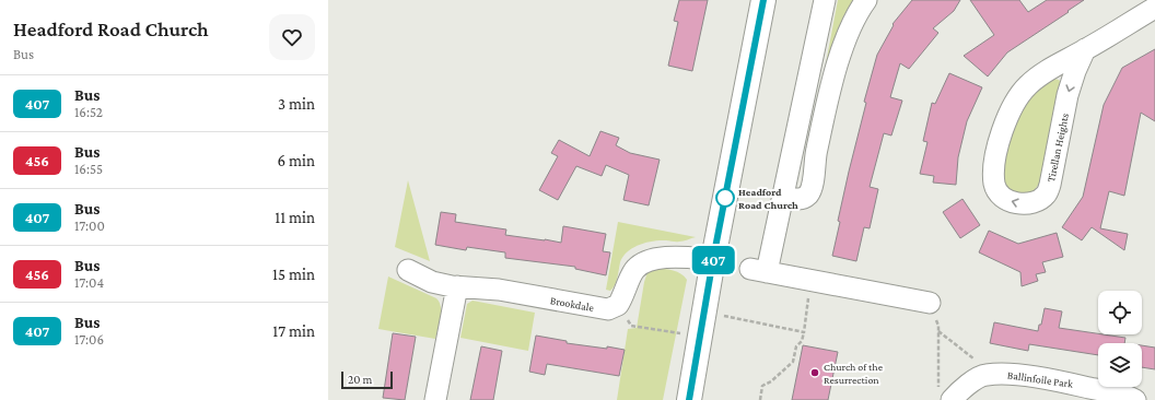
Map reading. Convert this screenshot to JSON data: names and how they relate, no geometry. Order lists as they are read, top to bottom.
{
  "streets": {
    "street": ["Tirellan Heights", "Brookdale", "Ballinfoile Park"]
  },
  "places": ["Headford Road Church", "Church of the Resurrection"],
  "lines": ["bus line 407"],
  "scale_bar": "20 m",
  "page": {
    "heading": ["Headford Road Church", "Bus"],
    "on_map": "407",
    "list": [
      {
        "mark": "407",
        "name": "Bus",
        "note": "16:52",
        "value": "3 min"
      },
      {
        "mark": "456",
        "name": "Bus",
        "note": "16:55",
        "value": "6 min"
      },
      {
        "mark": "407",
        "name": "Bus",
        "note": "17:00",
        "value": "11 min"
      },
      {
        "mark": "456",
        "name": "Bus",
        "note": "17:04",
        "value": "15 min"
      },
      {
        "mark": "407",
        "name": "Bus",
        "note": "17:06",
        "value": "17 min"
      }
    ],
    "scale": "20 m"
  }
}
